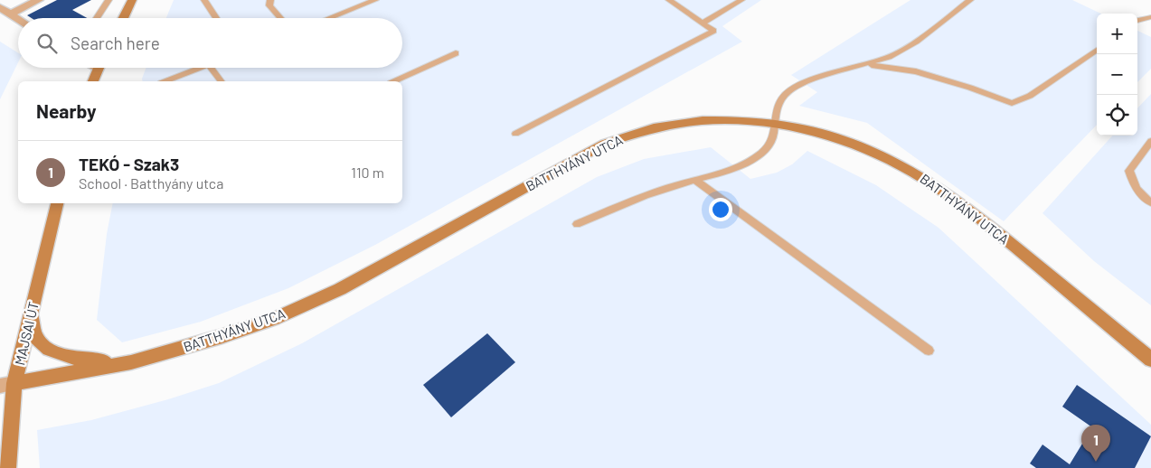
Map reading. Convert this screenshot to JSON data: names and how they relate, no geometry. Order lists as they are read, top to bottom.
{
  "streets": {
    "main road": ["BATTHYÁNY UTCA", "MAJSAI ÚT"]
  },
  "crossings": [
    ["BATTHYÁNY UTCA", "MAJSAI ÚT"]
  ],
  "page": {
    "map_buttons": ["+", "−"],
    "search": "Search here",
    "heading": "Nearby",
    "list": [
      {
        "mark": "1",
        "name": "TEKÓ - Szak3",
        "note": "School · Batthyány utca",
        "value": "110 m"
      }
    ],
    "pins": "1"
  }
}
